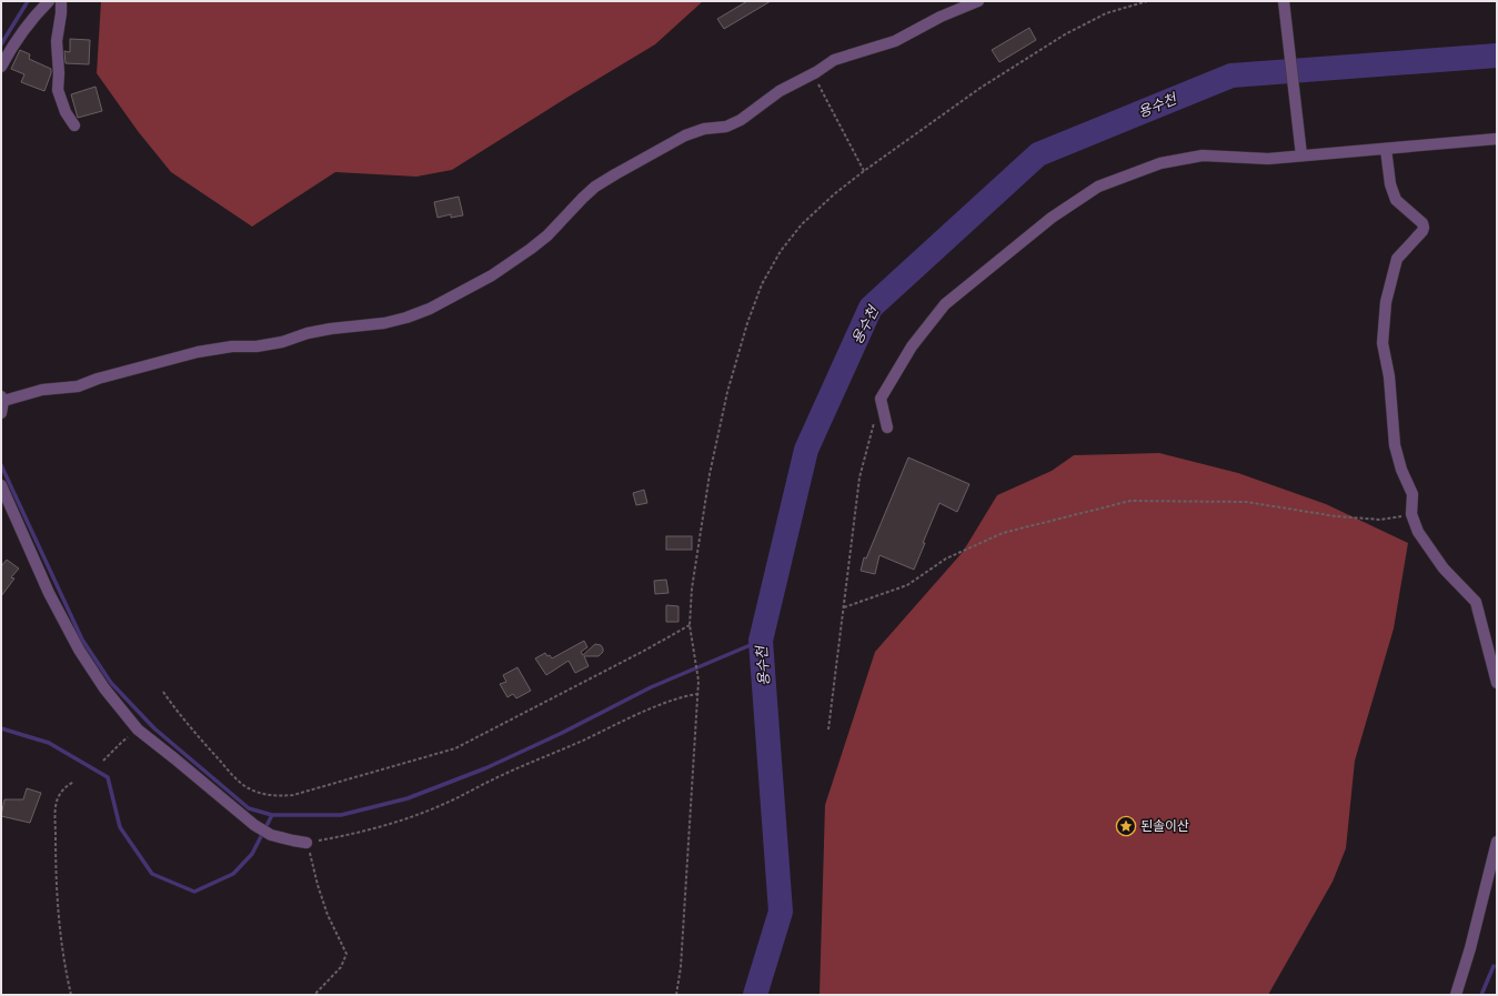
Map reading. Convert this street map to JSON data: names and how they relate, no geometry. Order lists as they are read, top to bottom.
{
  "water": ["용수천"],
  "places": {
    "place": ["된솔이산"]
  }
}
